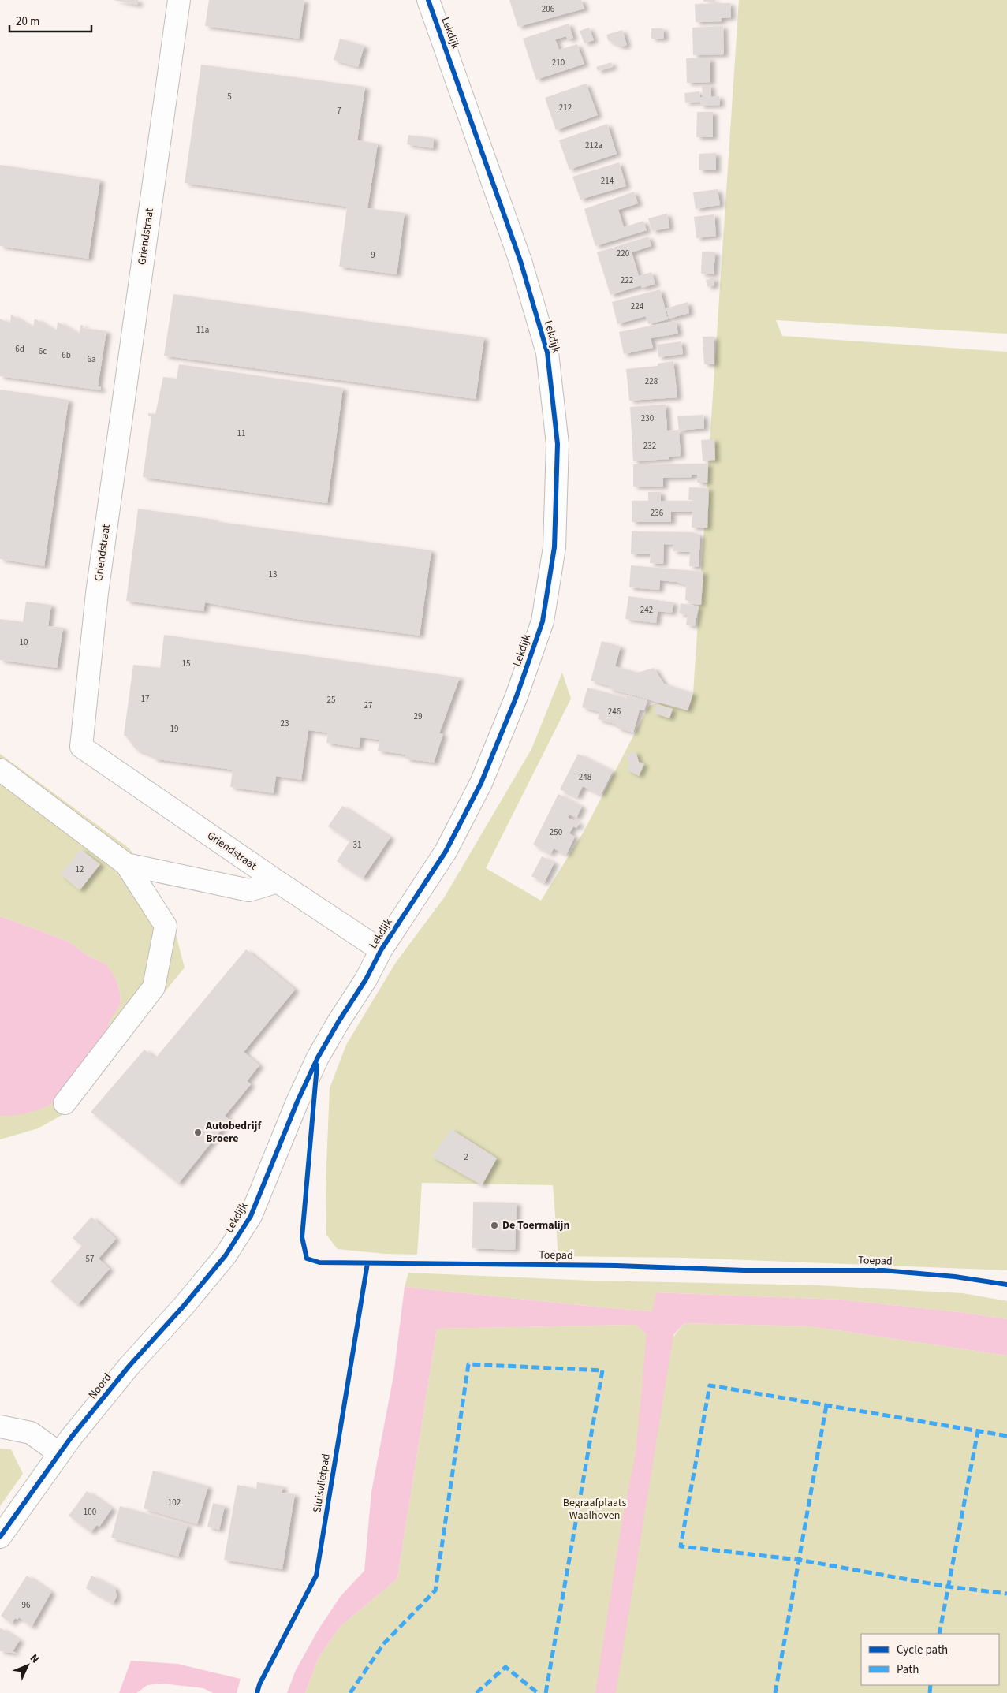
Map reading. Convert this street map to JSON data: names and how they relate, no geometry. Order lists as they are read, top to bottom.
{
  "streets": {
    "street": ["Lekdijk", "Griendstraat", "Noord"],
    "cycle path": ["Toepad", "Sluisvlietpad"]
  },
  "crossings": [
    ["Lekdijk", "Griendstraat"],
    ["Lekdijk", "Noord"]
  ],
  "parks": ["Begraafplaats Waalhoven"],
  "places": ["Autobedrijf Broere", "De Toermalijn"],
  "house_numbers": [
    "206",
    "210",
    "5",
    "212",
    "7",
    "212a",
    "214",
    "220",
    "9",
    "222",
    "224",
    "11a",
    "6d",
    "6c",
    "6b",
    "6a",
    "228",
    "230",
    "11",
    "232",
    "236",
    "13",
    "242",
    "10",
    "15",
    "17",
    "25",
    "27",
    "246",
    "29",
    "23",
    "19",
    "248",
    "250",
    "31",
    "12",
    "2",
    "57",
    "102",
    "100",
    "96"
  ],
  "legend": ["Cycle path", "Path"],
  "scale_bar": "20 m",
  "north": "top right"
}
